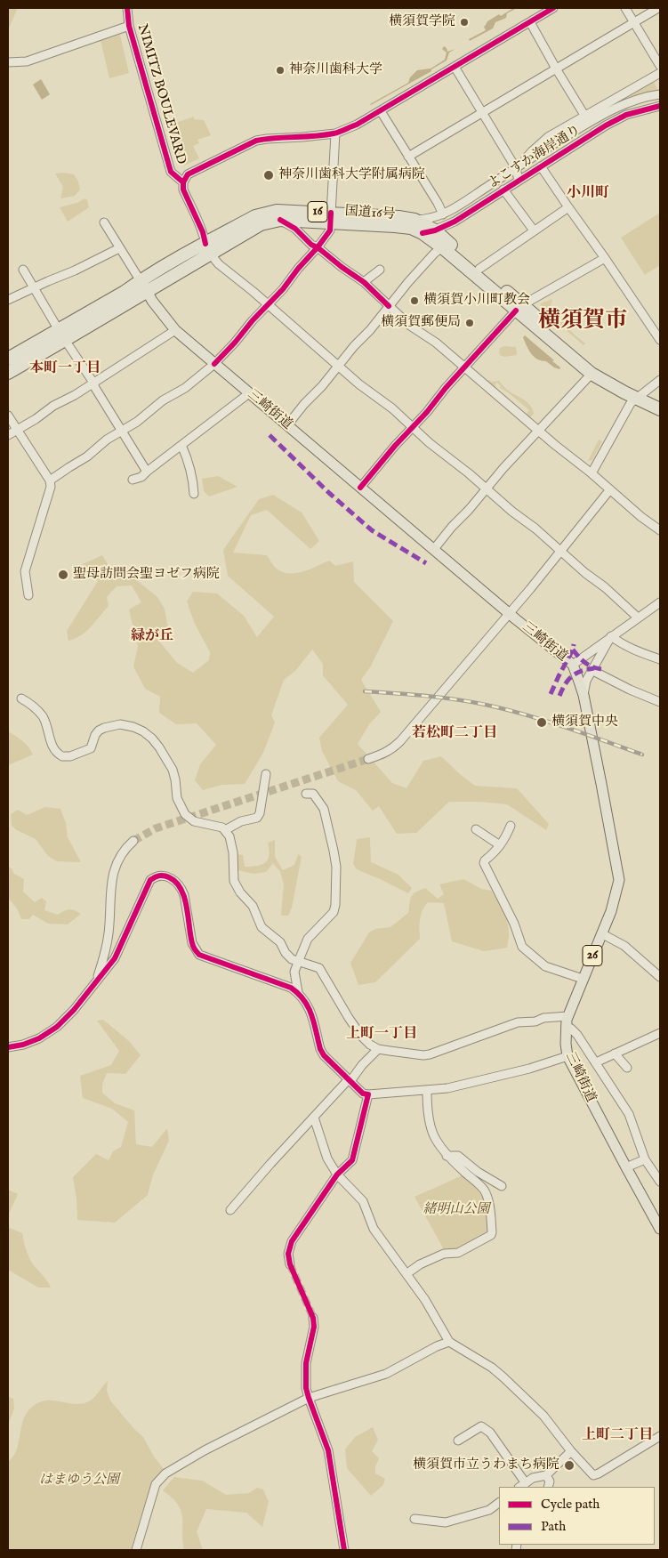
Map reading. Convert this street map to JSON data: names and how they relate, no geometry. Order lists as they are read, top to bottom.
{
  "streets": {
    "highway": ["16", "国道16号"],
    "main road": ["三崎街道", "26"],
    "street": ["NIMITZ BOULEVARD", "よこすか海岸通り"]
  },
  "crossings": [
    ["よこすか海岸通り", "国道16号"],
    ["国道16号", "三崎街道"]
  ],
  "districts": [
    "小川町",
    "横須賀市",
    "本町一丁目",
    "緑が丘",
    "若松町二丁目",
    "上町一丁目",
    "上町二丁目"
  ],
  "parks": ["緒明山公園", "はまゆう公園"],
  "places": [
    "横須賀学院",
    "神奈川歯科大学",
    "神奈川歯科大学附属病院",
    "横須賀小川町教会",
    "横須賀郵便局",
    "聖母訪問会聖ヨゼフ病院",
    "横須賀中央",
    "横須賀市立うわまち病院"
  ],
  "legend": ["Cycle path", "Path"]
}
